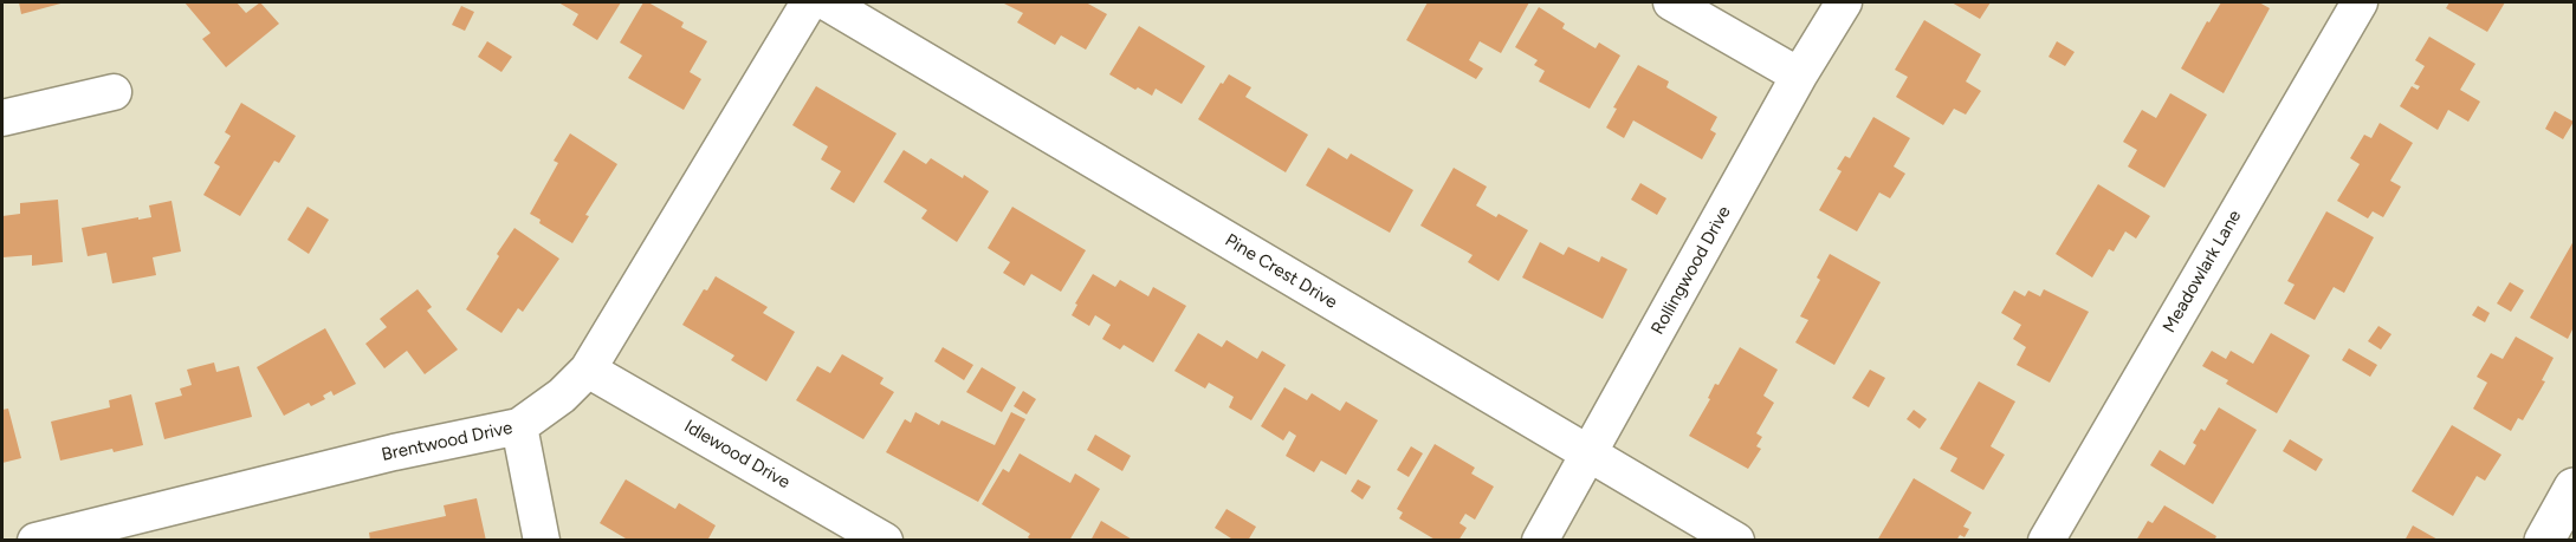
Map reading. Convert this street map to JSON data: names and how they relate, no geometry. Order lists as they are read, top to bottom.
{
  "streets": {
    "street": [
      "Rollingwood Drive",
      "Pine Crest Drive",
      "Meadowlark Lane",
      "Brentwood Drive",
      "Idlewood Drive"
    ]
  },
  "crossings": [
    ["Rollingwood Drive", "Pine Crest Drive"],
    ["Brentwood Drive", "Idlewood Drive"]
  ]
}
